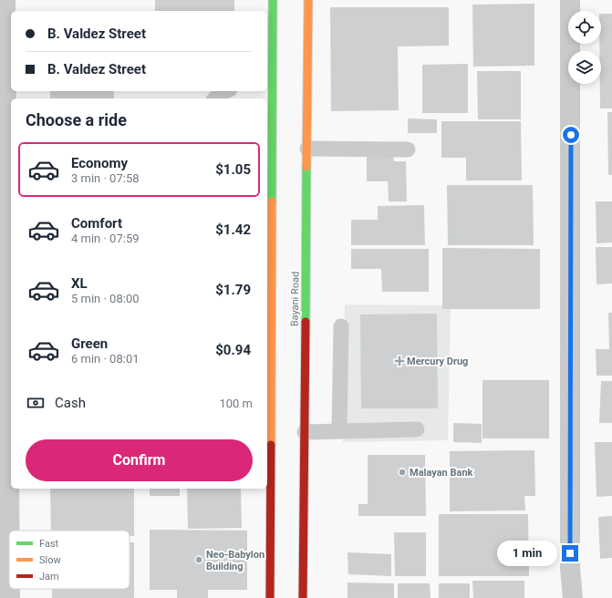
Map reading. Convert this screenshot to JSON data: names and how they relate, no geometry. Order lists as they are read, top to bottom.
{
  "streets": {
    "main road": ["Bayani Road"]
  },
  "places": {
    "health": ["Mercury Drug"],
    "other": ["Malayan Bank", "Neo-Babylon Building"]
  },
  "legend": ["Fast", "Slow", "Jam"],
  "page": {
    "banner": ["B. Valdez Street", "B. Valdez Street"],
    "heading": "Choose a ride",
    "list": [
      {
        "name": "Economy",
        "note": "3 min · 07:58",
        "value": "$1.05"
      },
      {
        "name": "Comfort",
        "note": "4 min · 07:59",
        "value": "$1.42"
      },
      {
        "name": "XL",
        "note": "5 min · 08:00",
        "value": "$1.79"
      },
      {
        "name": "Green",
        "note": "6 min · 08:01",
        "value": "$0.94"
      }
    ],
    "pay": ["Cash", "100 m"],
    "buttons": "Confirm",
    "bubble": "1 min"
  }
}
